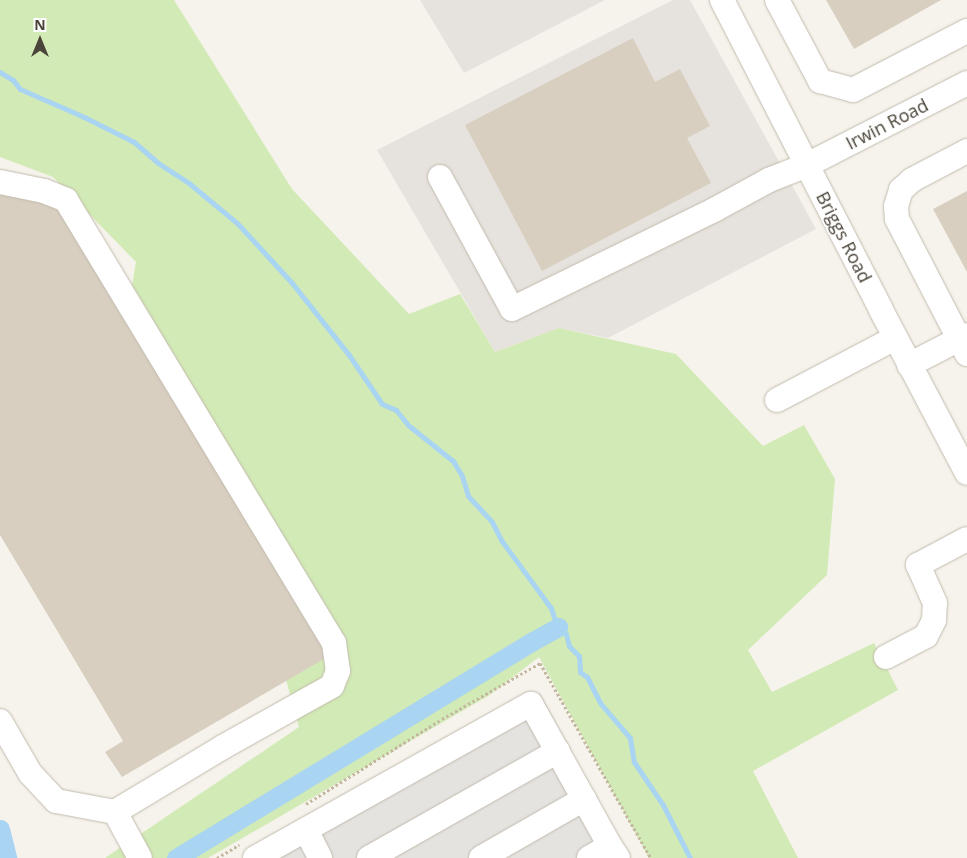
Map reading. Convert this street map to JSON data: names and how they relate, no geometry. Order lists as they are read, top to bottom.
{
  "streets": {
    "street": ["Irwin Road", "Briggs Road"]
  },
  "crossings": [
    ["Irwin Road", "Briggs Road"]
  ],
  "north": "top"
}
